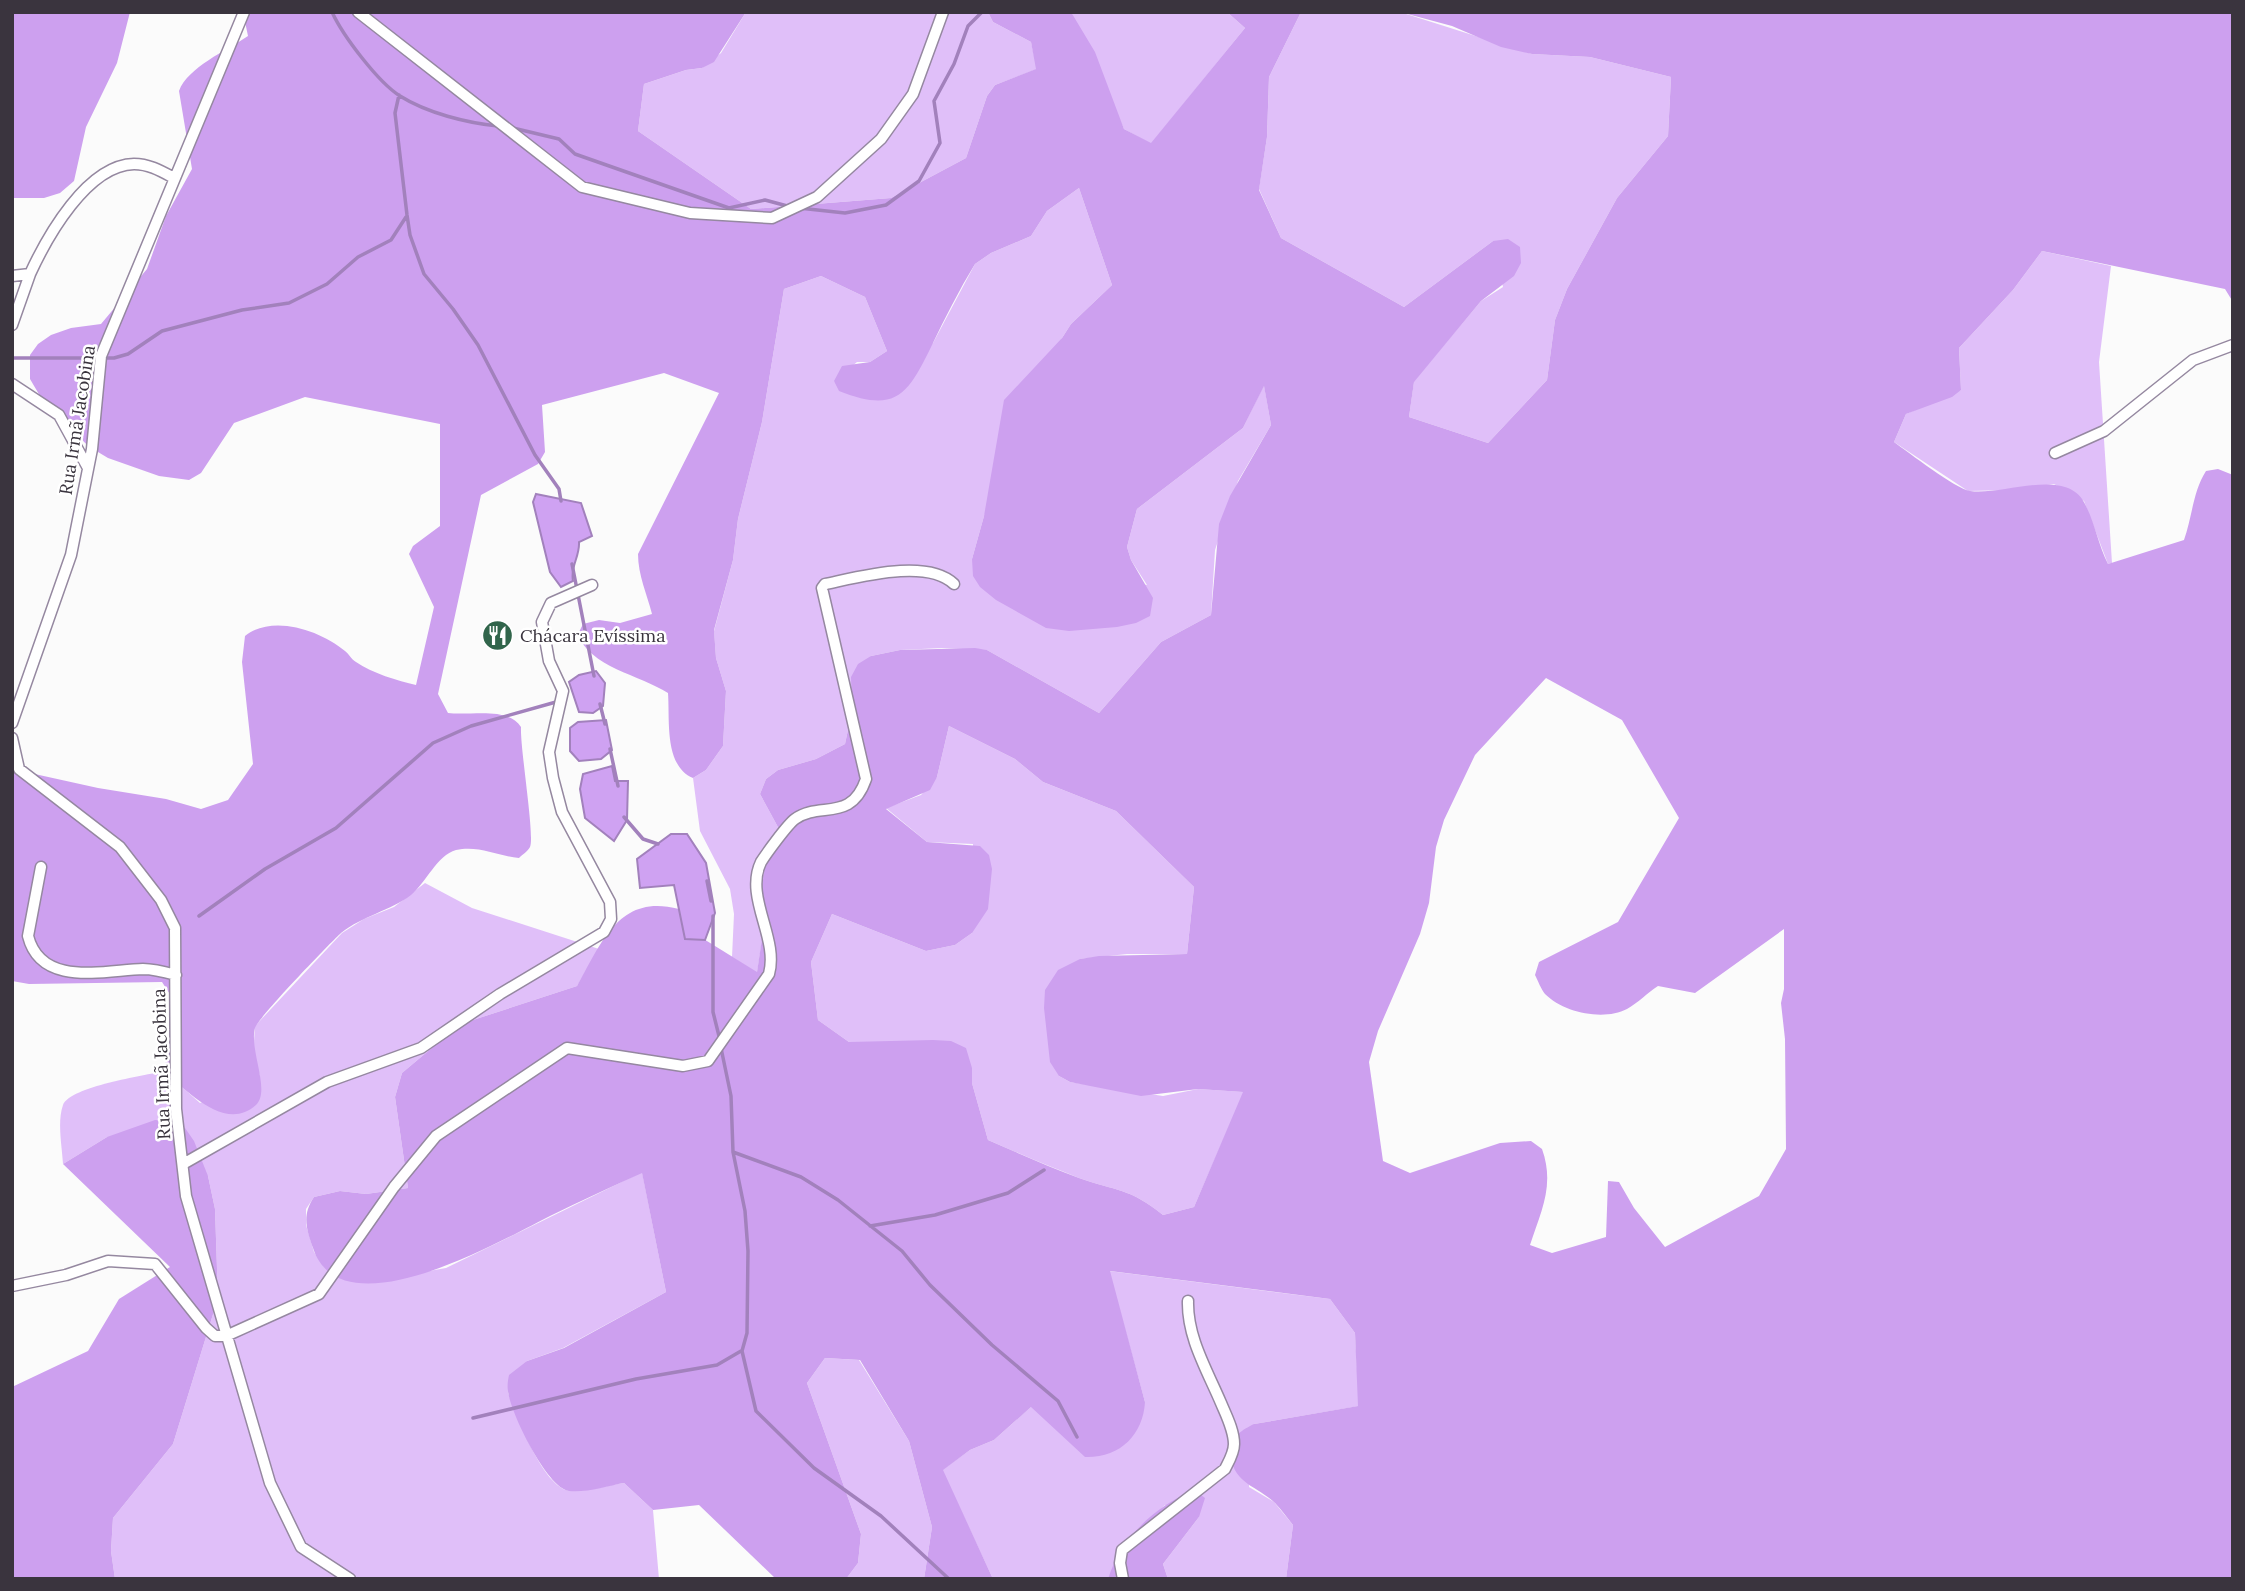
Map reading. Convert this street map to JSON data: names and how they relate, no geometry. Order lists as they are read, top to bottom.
{
  "streets": {
    "street": ["Rua Irmã Jacobina"]
  },
  "places": {
    "restaurant": ["Chácara Evíssima"]
  }
}
